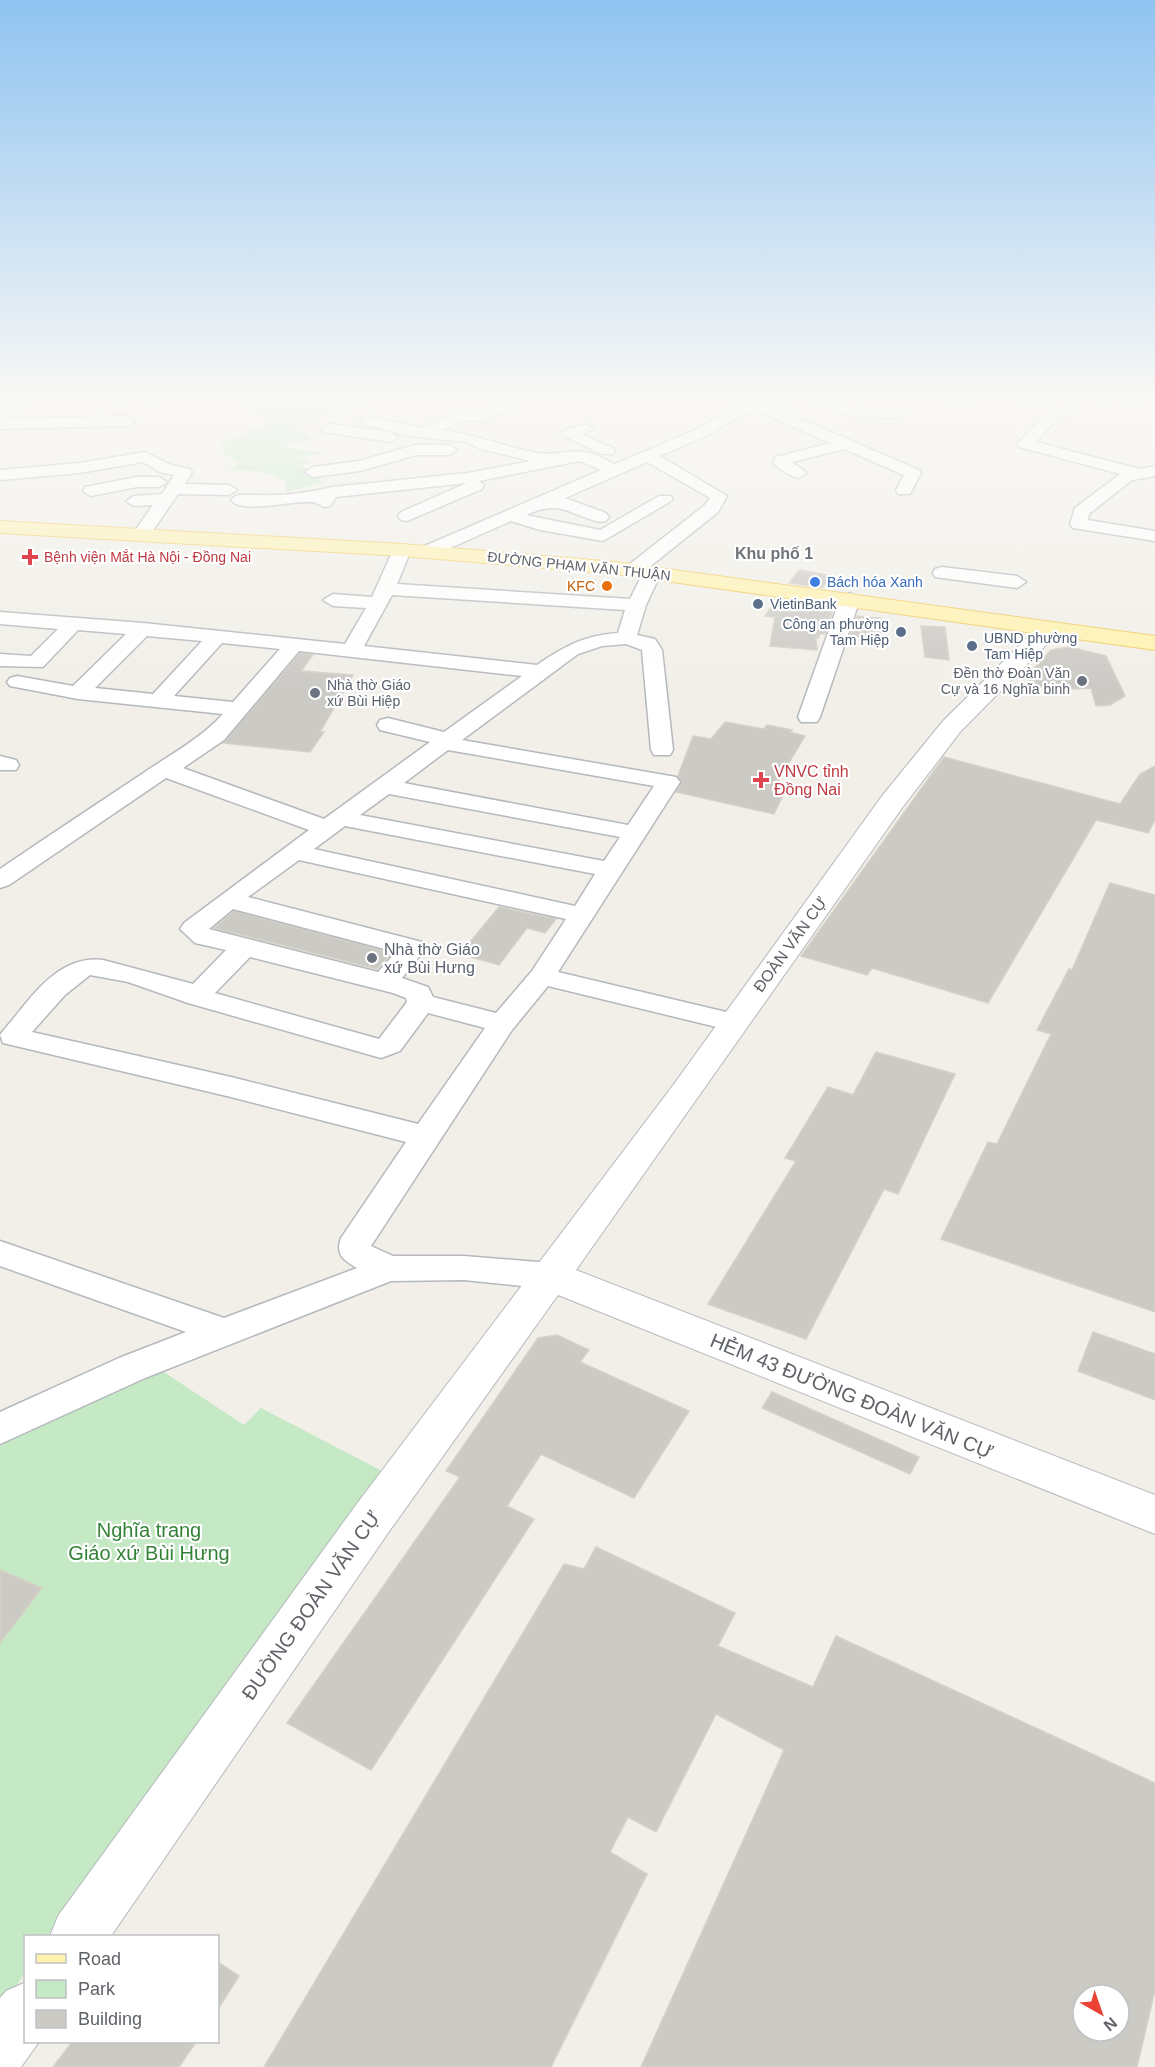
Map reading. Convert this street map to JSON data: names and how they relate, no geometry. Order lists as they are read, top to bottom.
{
  "streets": {
    "main road": ["ĐƯỜNG PHẠM VĂN THUẬN"],
    "street": ["ĐOÀN VĂN CỰ", "HẺM 43 ĐƯỜNG ĐOÀN VĂN CỰ", "ĐƯỜNG ĐOÀN VĂN CỰ"]
  },
  "crossings": [
    ["ĐƯỜNG PHẠM VĂN THUẬN", "ĐOÀN VĂN CỰ"],
    ["ĐOÀN VĂN CỰ", "HẺM 43 ĐƯỜNG ĐOÀN VĂN CỰ"],
    ["ĐOÀN VĂN CỰ", "ĐƯỜNG ĐOÀN VĂN CỰ"],
    ["HẺM 43 ĐƯỜNG ĐOÀN VĂN CỰ", "ĐƯỜNG ĐOÀN VĂN CỰ"]
  ],
  "districts": ["Khu phố 1"],
  "parks": ["Nghĩa trang Giáo xứ Bùi Hưng"],
  "places": {
    "health": ["Bệnh viện Mắt Hà Nội - Đồng Nai", "VNVC tỉnh Đồng Nai"],
    "other": [
      "Bách hóa Xanh",
      "KFC",
      "VietinBank",
      "Công an phường Tam Hiệp",
      "UBND phường Tam Hiệp",
      "Đền thờ Đoàn Văn Cự và 16 Nghĩa binh",
      "Nhà thờ Giáo xứ Bùi Hiệp",
      "Nhà thờ Giáo xứ Bùi Hưng"
    ]
  },
  "legend": ["Road", "Park", "Building"],
  "north": "bottom right"
}
